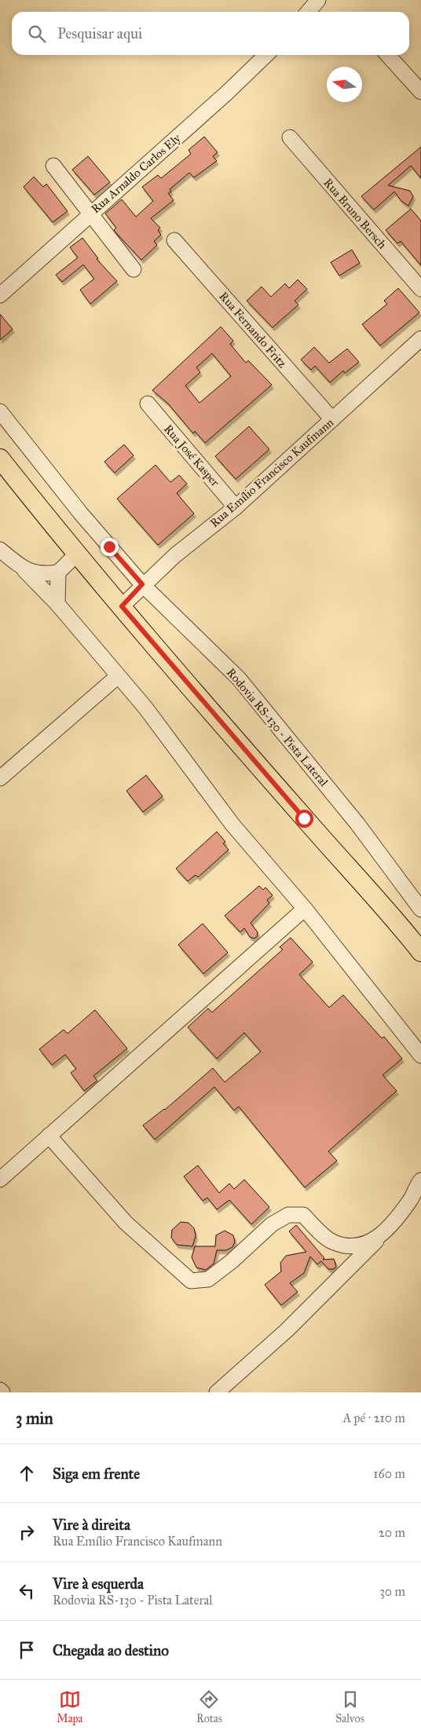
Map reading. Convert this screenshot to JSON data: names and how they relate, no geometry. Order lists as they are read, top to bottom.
{
  "streets": {
    "street": [
      "Rua Arnaldo Carlos Ely",
      "Rua Bruno Bersch",
      "Rua Fernando Fritz",
      "Rua José Kasper",
      "Rua Emílio Francisco Kaufmann",
      "Rodovia RS-130 - Pista Lateral"
    ]
  },
  "crossings": [
    ["Rua Fernando Fritz", "Rua Emílio Francisco Kaufmann"],
    ["Rua José Kasper", "Rua Emílio Francisco Kaufmann"],
    ["Rua Emílio Francisco Kaufmann", "Rodovia RS-130 - Pista Lateral"]
  ],
  "north": "left",
  "page": {
    "search": "Pesquisar aqui",
    "heading": ["3 min", "A pé · 210 m"],
    "list": [
      ["Siga em frente", "160 m"],
      ["Vire à direita", "Rua Emílio Francisco Kaufmann", "20 m"],
      ["Vire à esquerda", "Rodovia RS-130 - Pista Lateral", "30 m"],
      "Chegada ao destino"
    ],
    "nav": ["Mapa", "Rotas", "Salvos"]
  }
}
